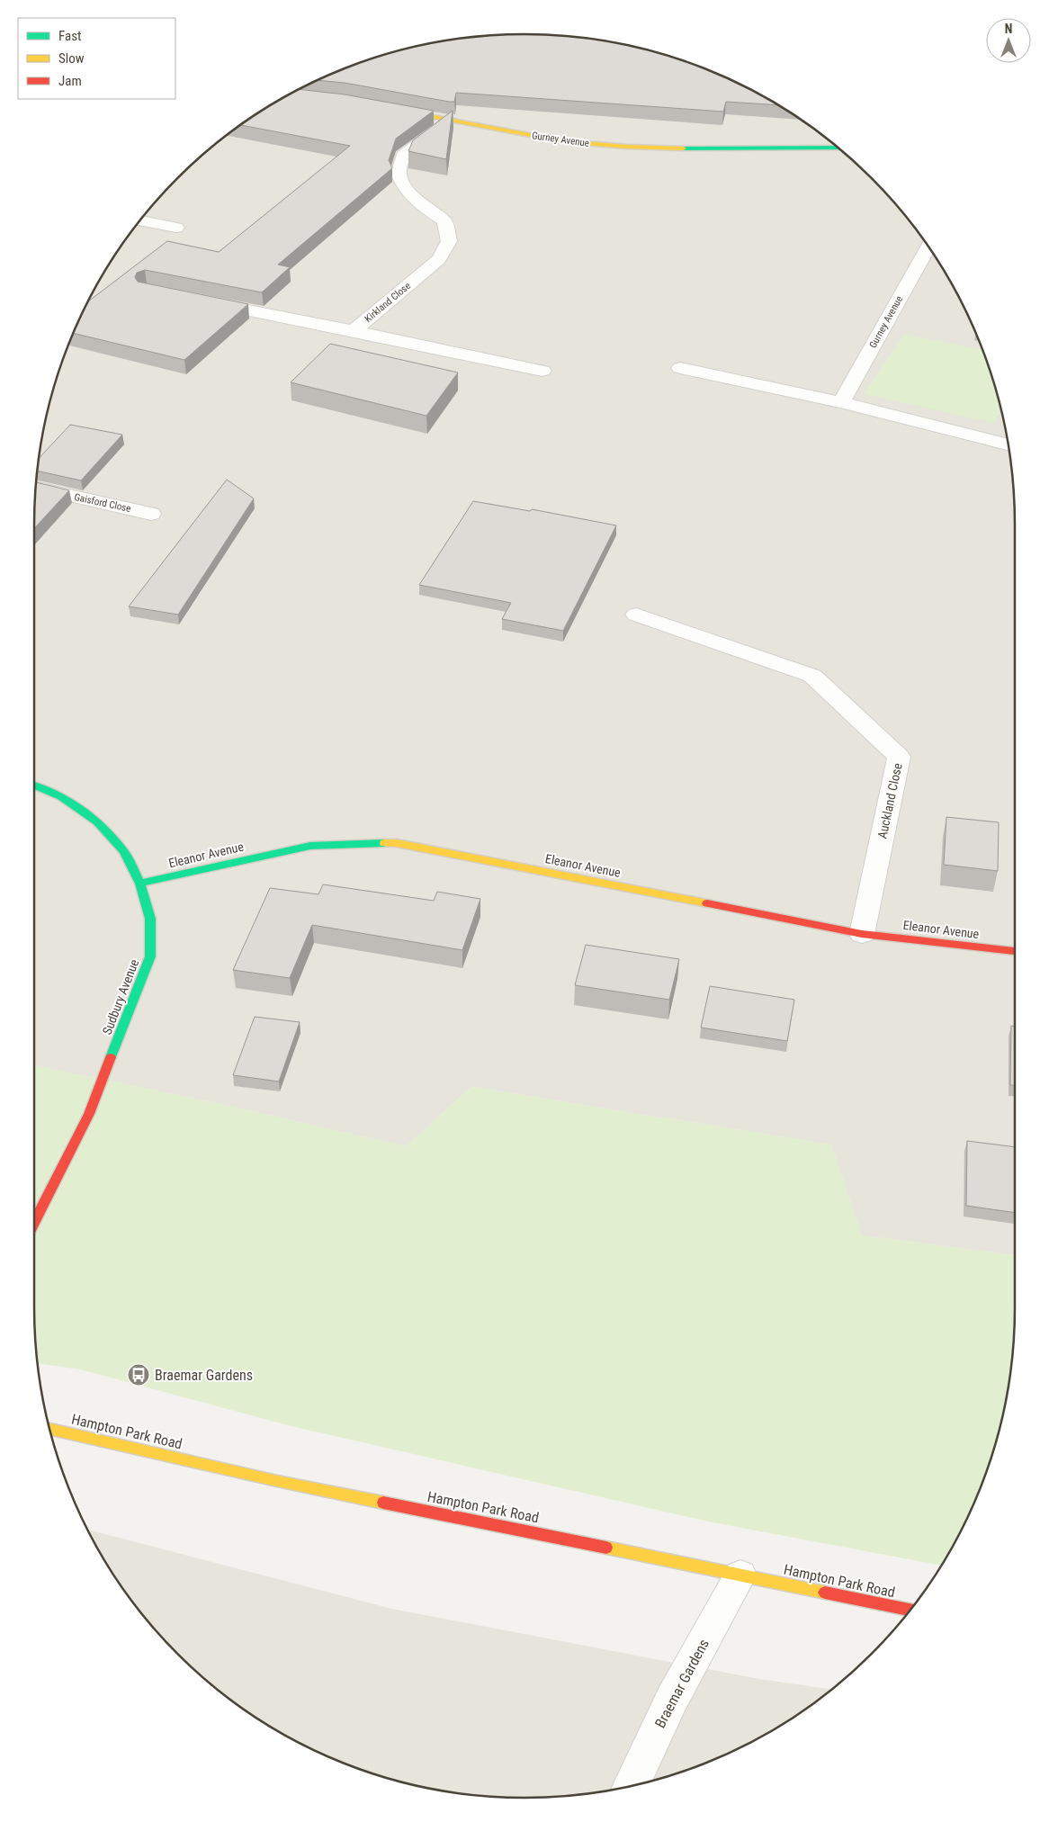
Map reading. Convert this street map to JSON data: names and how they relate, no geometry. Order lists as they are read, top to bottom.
{
  "streets": {
    "street": [
      "Gurney Avenue",
      "Kirkland Close",
      "Gaisford Close",
      "Auckland Close",
      "Eleanor Avenue",
      "Sudbury Avenue",
      "Hampton Park Road",
      "Braemar Gardens"
    ]
  },
  "crossings": [
    ["Gurney Avenue", "Kirkland Close"],
    ["Auckland Close", "Eleanor Avenue"],
    ["Eleanor Avenue", "Sudbury Avenue"],
    ["Hampton Park Road", "Braemar Gardens"]
  ],
  "places": {
    "bus stop": ["Braemar Gardens"]
  },
  "legend": ["Fast", "Slow", "Jam"],
  "north": "top"
}
